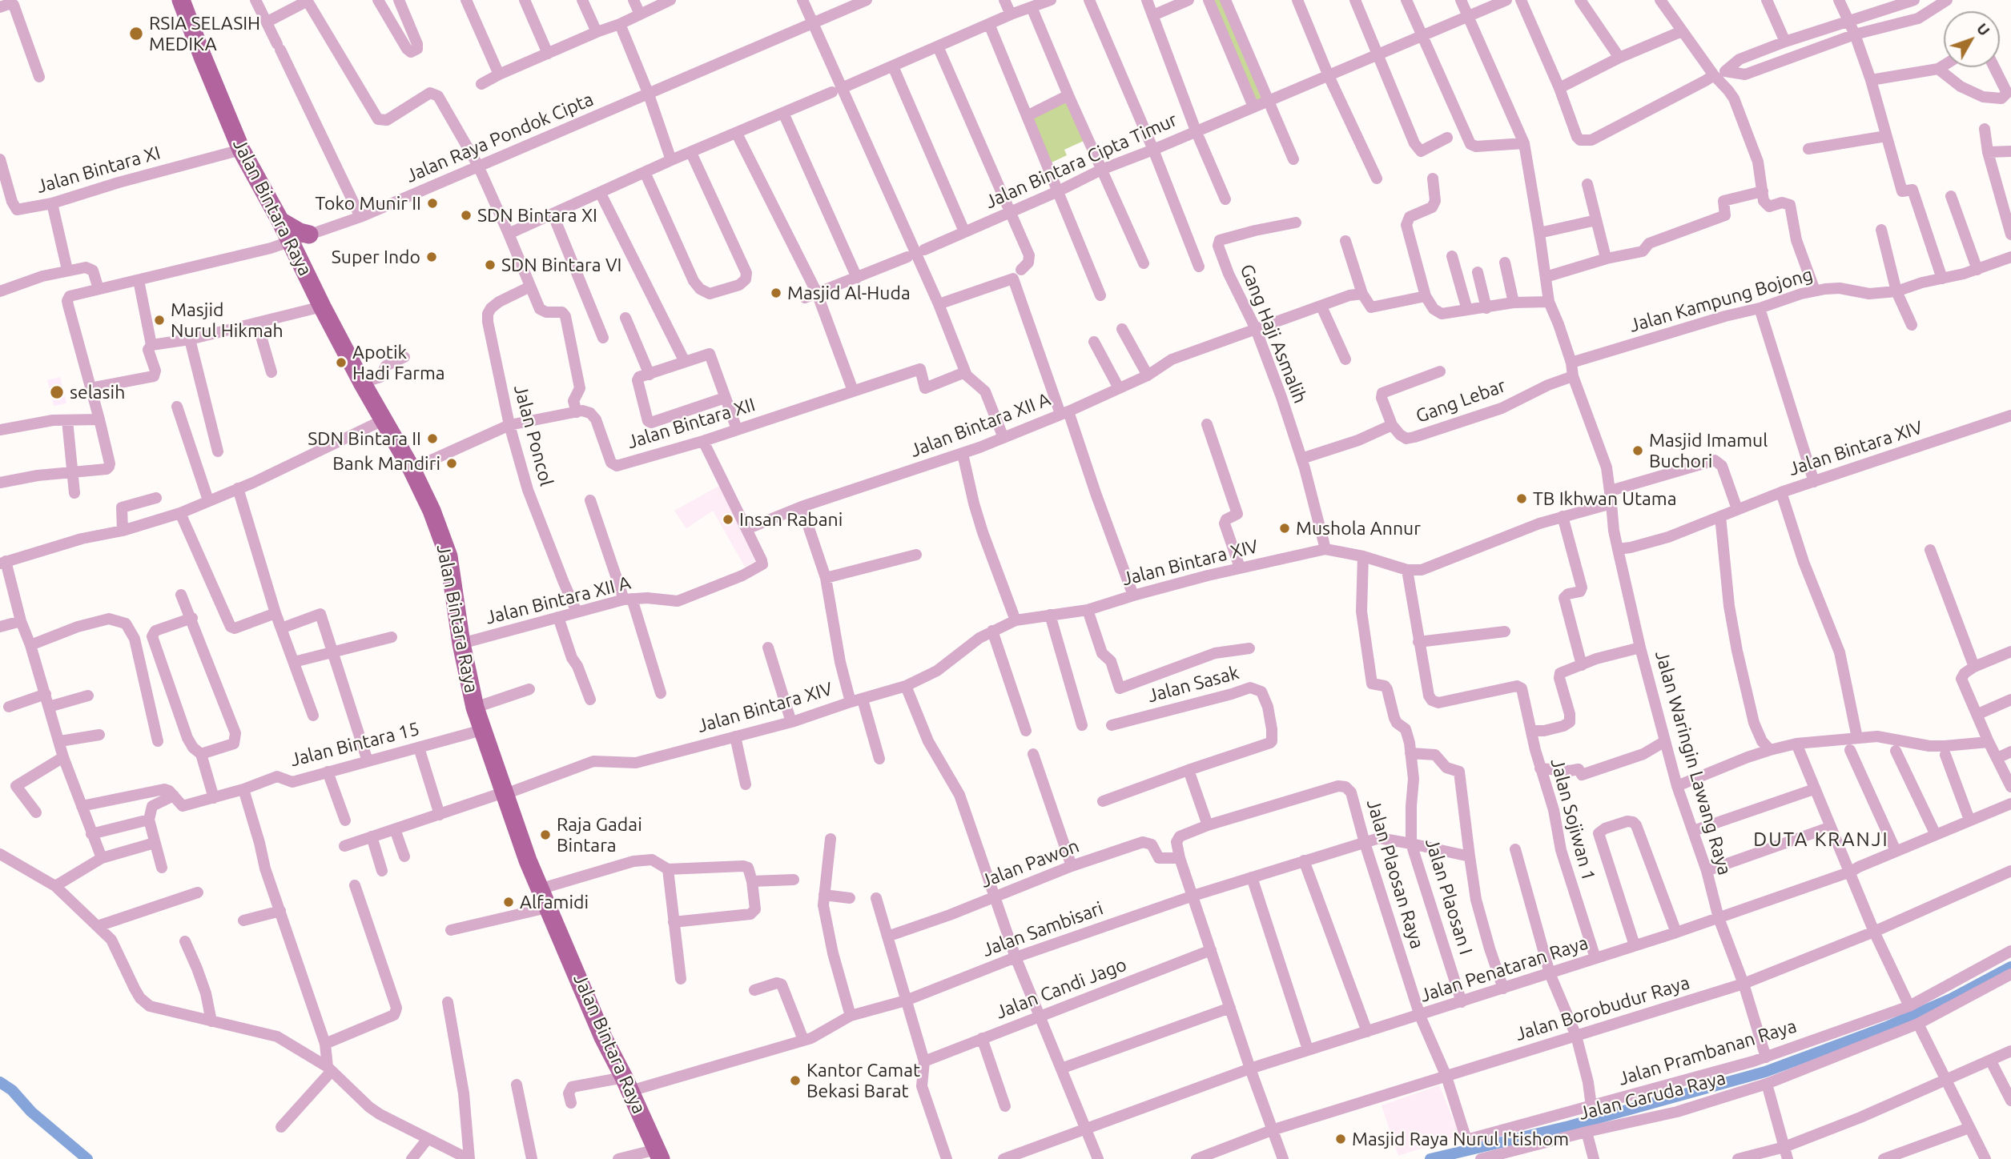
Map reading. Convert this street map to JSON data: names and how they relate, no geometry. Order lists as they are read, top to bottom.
{
  "streets": {
    "main road": ["Jalan Bintara Raya"],
    "street": [
      "Jalan Raya Pondok Cipta",
      "Jalan Bintara Cipta Timur",
      "Jalan Bintara XI",
      "Jalan Kampung Bojong",
      "Gang Haji Asmalih",
      "Gang Lebar",
      "Jalan Bintara XII",
      "Jalan Bintara XII A",
      "Jalan Poncol",
      "Jalan Bintara XIV",
      "Jalan Sasak",
      "Jalan Bintara 15",
      "Jalan Waringin Lawang Raya",
      "Jalan Sojiwan 1",
      "Jalan Pawon",
      "Jalan Plaosan Raya",
      "Jalan Plaosan I",
      "Jalan Sambisari",
      "Jalan Penataran Raya",
      "Jalan Candi Jago",
      "Jalan Borobudur Raya",
      "Jalan Prambanan Raya",
      "Jalan Garuda Raya"
    ]
  },
  "crossings": [
    ["Jalan Raya Pondok Cipta", "Jalan Bintara Raya"],
    ["Jalan Bintara XI", "Jalan Bintara Raya"],
    ["Jalan Bintara Raya", "Jalan Bintara XII A"],
    ["Jalan Bintara Raya", "Jalan Bintara XIV"],
    ["Jalan Bintara Raya", "Jalan Bintara 15"],
    ["Jalan Bintara Raya", "Jalan Sambisari"],
    ["Gang Haji Asmalih", "Gang Lebar"],
    ["Gang Haji Asmalih", "Jalan Bintara XII A"],
    ["Gang Haji Asmalih", "Jalan Bintara XIV"],
    ["Jalan Bintara XII A", "Jalan Poncol"],
    ["Jalan Bintara XIV", "Jalan Waringin Lawang Raya"],
    ["Jalan Bintara XIV", "Jalan Plaosan I"],
    ["Jalan Waringin Lawang Raya", "Jalan Penataran Raya"],
    ["Jalan Waringin Lawang Raya", "Jalan Borobudur Raya"],
    ["Jalan Waringin Lawang Raya", "Jalan Prambanan Raya"],
    ["Jalan Sojiwan 1", "Jalan Penataran Raya"],
    ["Jalan Plaosan Raya", "Jalan Sambisari"],
    ["Jalan Plaosan Raya", "Jalan Penataran Raya"],
    ["Jalan Plaosan Raya", "Jalan Borobudur Raya"],
    ["Jalan Plaosan Raya", "Jalan Prambanan Raya"],
    ["Jalan Plaosan I", "Jalan Sambisari"],
    ["Jalan Plaosan I", "Jalan Penataran Raya"],
    ["Jalan Borobudur Raya", "Jalan Prambanan Raya"]
  ],
  "districts": ["DUTA KRANJI"],
  "places": [
    "RSIA SELASIH MEDIKA",
    "Toko Munir II",
    "SDN Bintara XI",
    "Super Indo",
    "SDN Bintara VI",
    "Masjid Al-Huda",
    "Masjid Nurul Hikmah",
    "Apotik Hadi Farma",
    "selasih",
    "SDN Bintara II",
    "Masjid Imamul Buchori",
    "Bank Mandiri",
    "TB Ikhwan Utama",
    "Insan Rabani",
    "Mushola Annur",
    "Raja Gadai Bintara",
    "Alfamidi",
    "Kantor Camat Bekasi Barat",
    "Masjid Raya Nurul I'tishom"
  ],
  "north": "top right"
}
